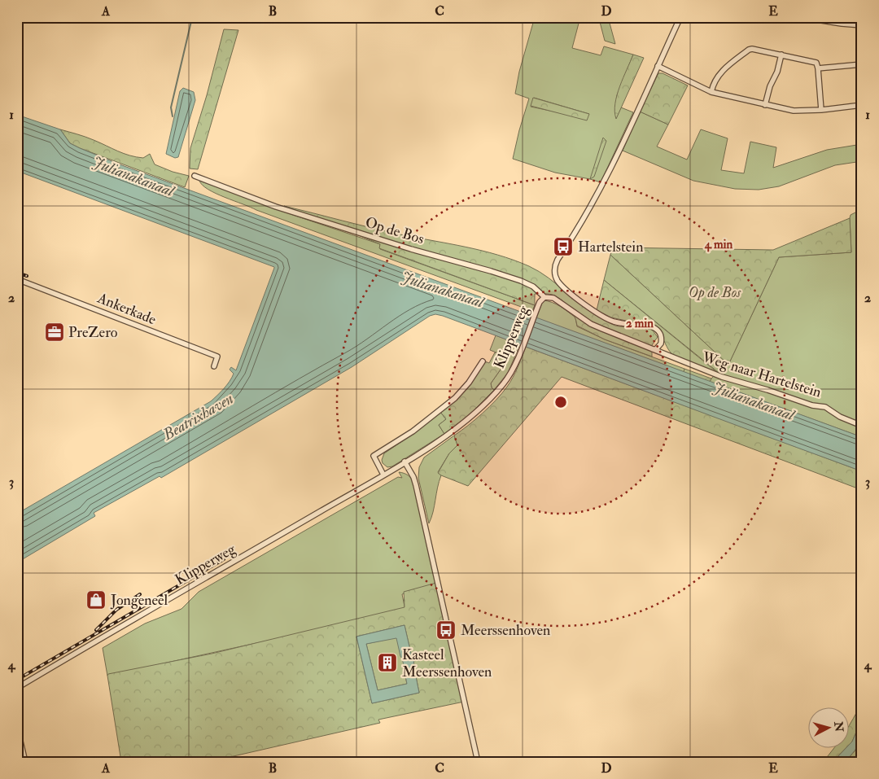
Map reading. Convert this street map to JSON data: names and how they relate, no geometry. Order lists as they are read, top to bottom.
{
  "streets": {
    "street": [
      "Op de Bos",
      "Ankerkade",
      "Klipperweg",
      "Weg naar Hartelstein"
    ]
  },
  "crossings": [
    ["Op de Bos", "Klipperweg"],
    ["Op de Bos", "Weg naar Hartelstein"]
  ],
  "water": ["Julianakanaal", "Beatrixhaven"],
  "parks": ["Op de Bos"],
  "places": {
    "bus stop": ["Hartelstein", "Meerssenhoven"],
    "office": ["PreZero"],
    "shop": ["Jongeneel"],
    "building": ["Kasteel Meerssenhoven"]
  },
  "north": "right",
  "grid": {
    "columns": [
      "A",
      "B",
      "C",
      "D",
      "E"
    ],
    "rows": [
      "1",
      "2",
      "3",
      "4"
    ]
  },
  "rings": ["4 min", "2 min"]
}
